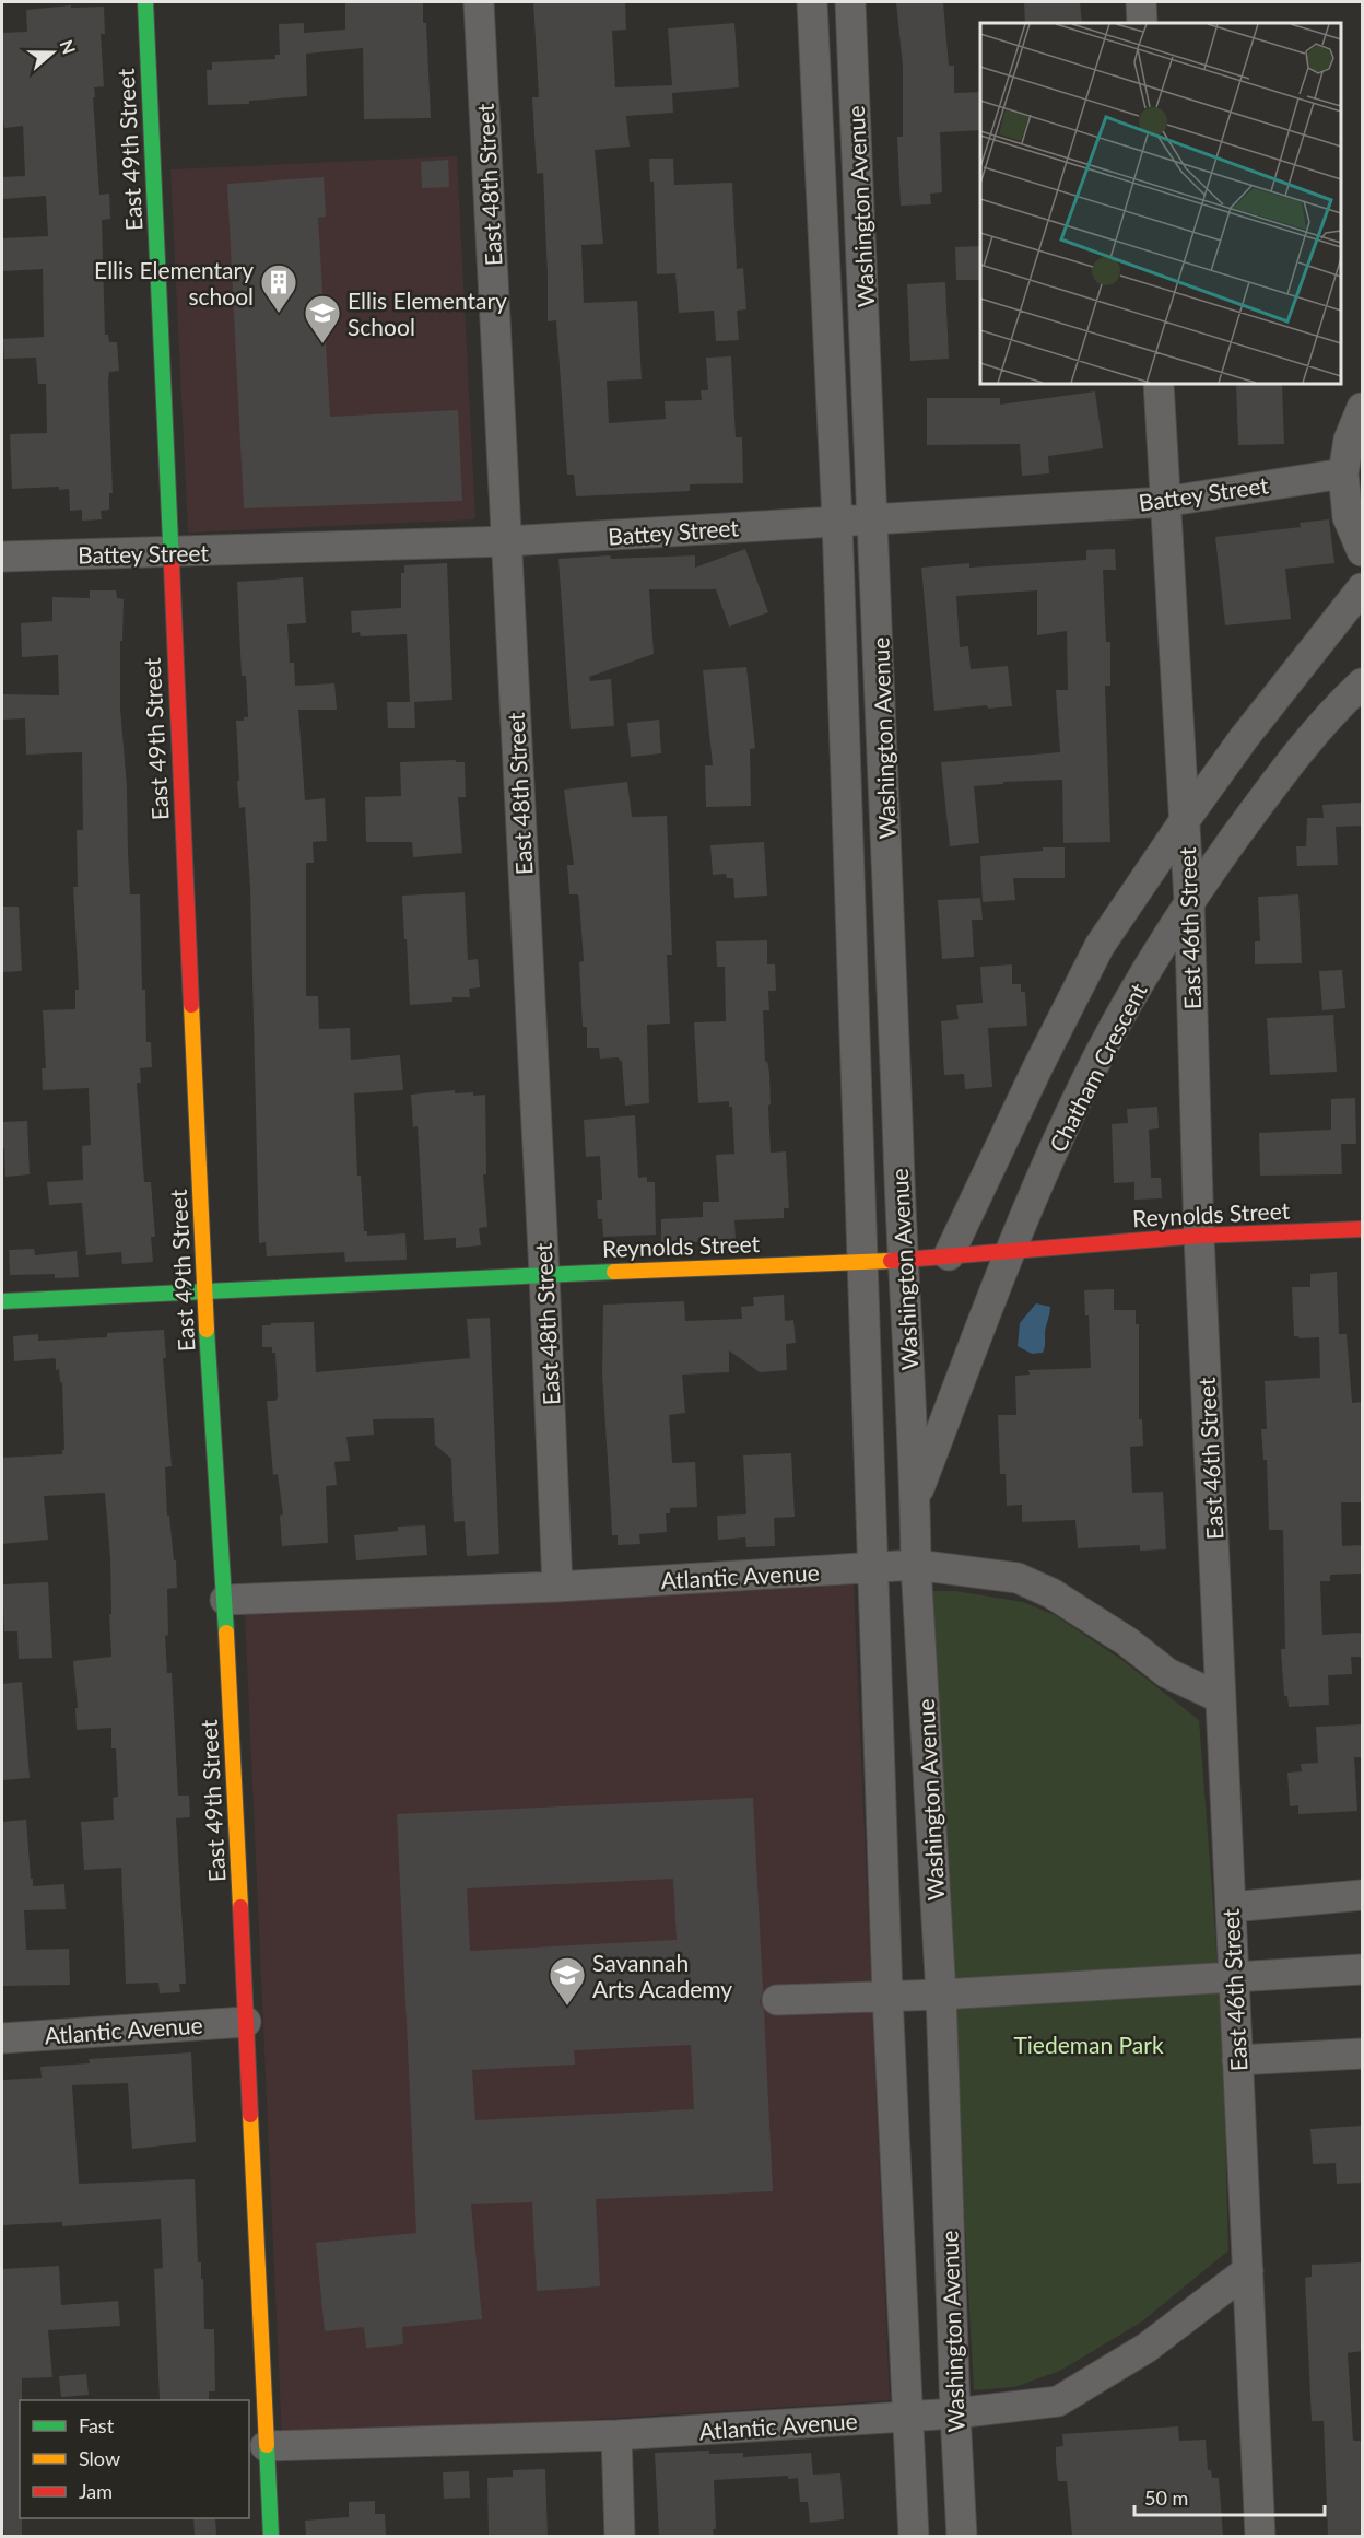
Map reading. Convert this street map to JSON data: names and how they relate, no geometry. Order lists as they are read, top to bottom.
{
  "streets": {
    "street": [
      "East 49th Street",
      "East 48th Street",
      "Washington Avenue",
      "Battey Street",
      "East 46th Street",
      "Chatham Crescent",
      "Reynolds Street",
      "Atlantic Avenue"
    ]
  },
  "crossings": [
    ["East 49th Street", "Battey Street"],
    ["East 49th Street", "Reynolds Street"],
    ["East 49th Street", "Atlantic Avenue"],
    ["East 48th Street", "Battey Street"],
    ["East 48th Street", "Reynolds Street"],
    ["East 48th Street", "Atlantic Avenue"],
    ["Washington Avenue", "Battey Street"],
    ["Washington Avenue", "Chatham Crescent"],
    ["Washington Avenue", "Reynolds Street"],
    ["Washington Avenue", "Atlantic Avenue"],
    ["Battey Street", "East 46th Street"],
    ["East 46th Street", "Chatham Crescent"],
    ["East 46th Street", "Reynolds Street"],
    ["East 46th Street", "Atlantic Avenue"],
    ["Chatham Crescent", "Reynolds Street"]
  ],
  "parks": ["Tiedeman Park"],
  "places": {
    "building": ["Ellis Elementary school"],
    "school or university": ["Ellis Elementary School", "Savannah Arts Academy"]
  },
  "legend": ["Fast", "Slow", "Jam"],
  "scale_bar": "50 m",
  "north": "right"
}
